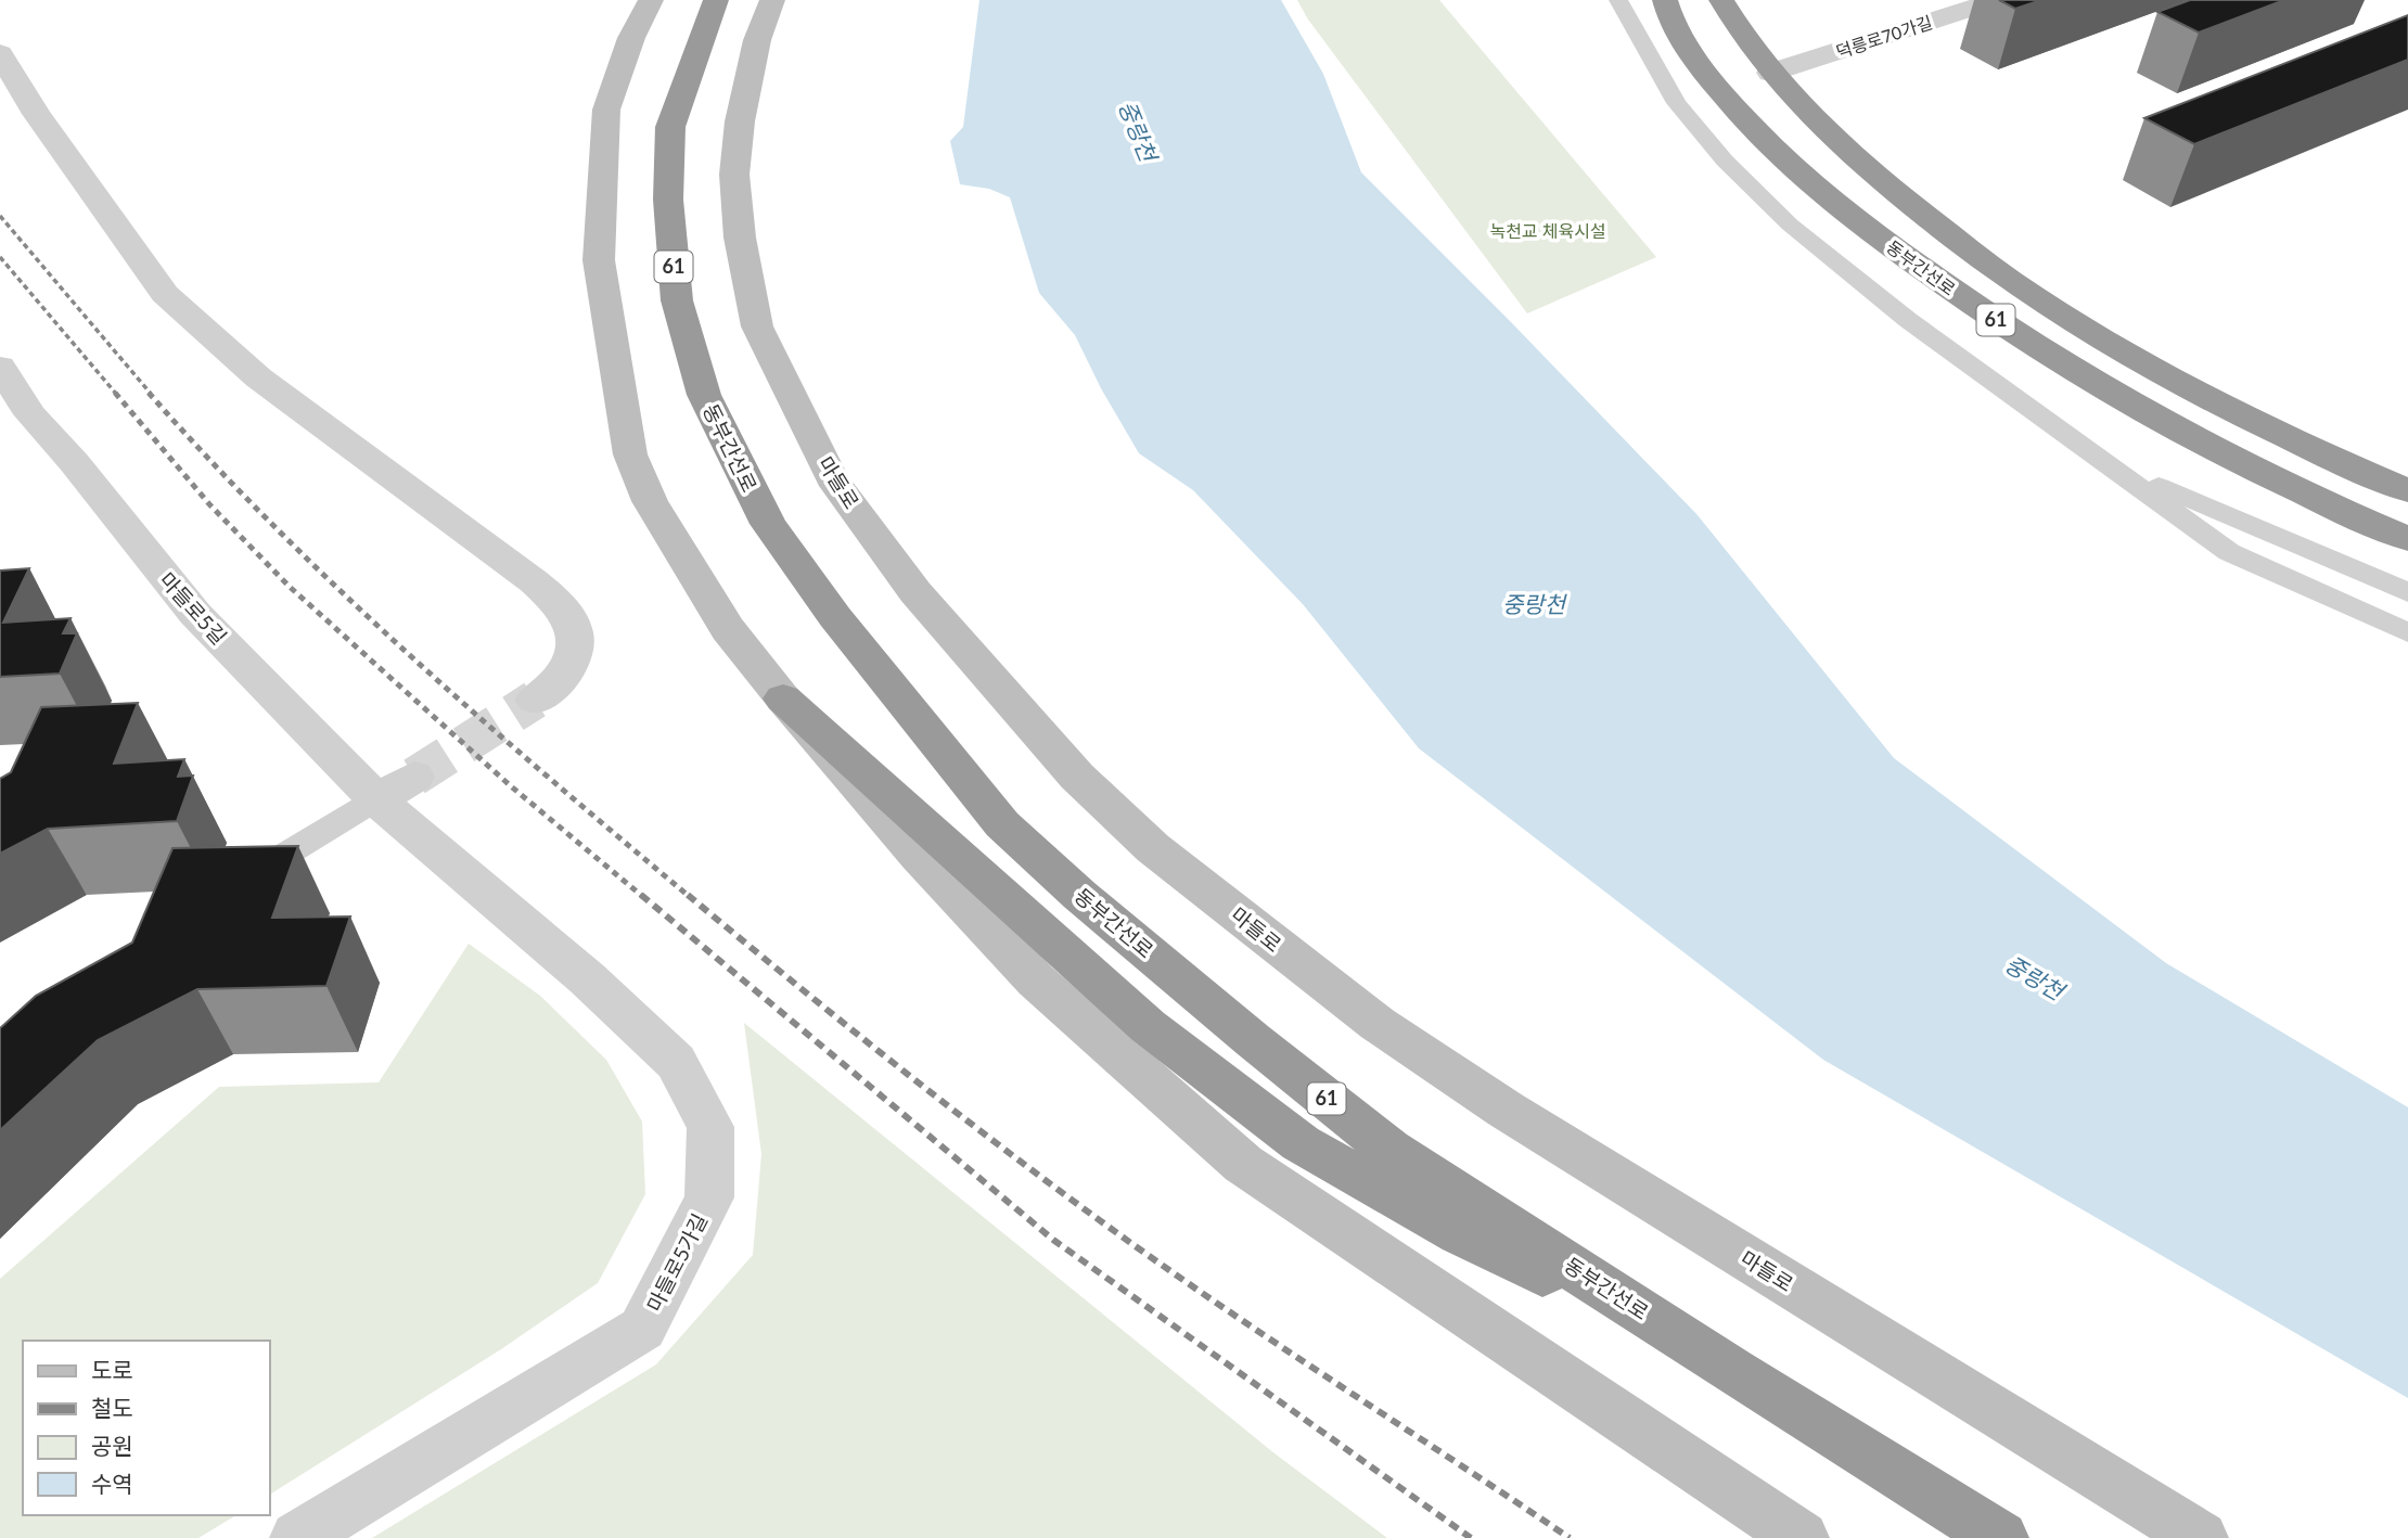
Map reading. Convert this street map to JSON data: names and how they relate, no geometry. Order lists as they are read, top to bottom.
{
  "streets": {
    "highway": ["61", "동부간선로"],
    "main road": ["마들로"],
    "street": ["덕릉로70가길", "마들로5길", "마들로5가길"]
  },
  "crossings": [
    ["마들로5길", "마들로5가길"]
  ],
  "water": ["중랑천"],
  "parks": ["녹천교 체육시설"],
  "legend": [
    "도로",
    "철도",
    "공원",
    "수역"
  ]
}
